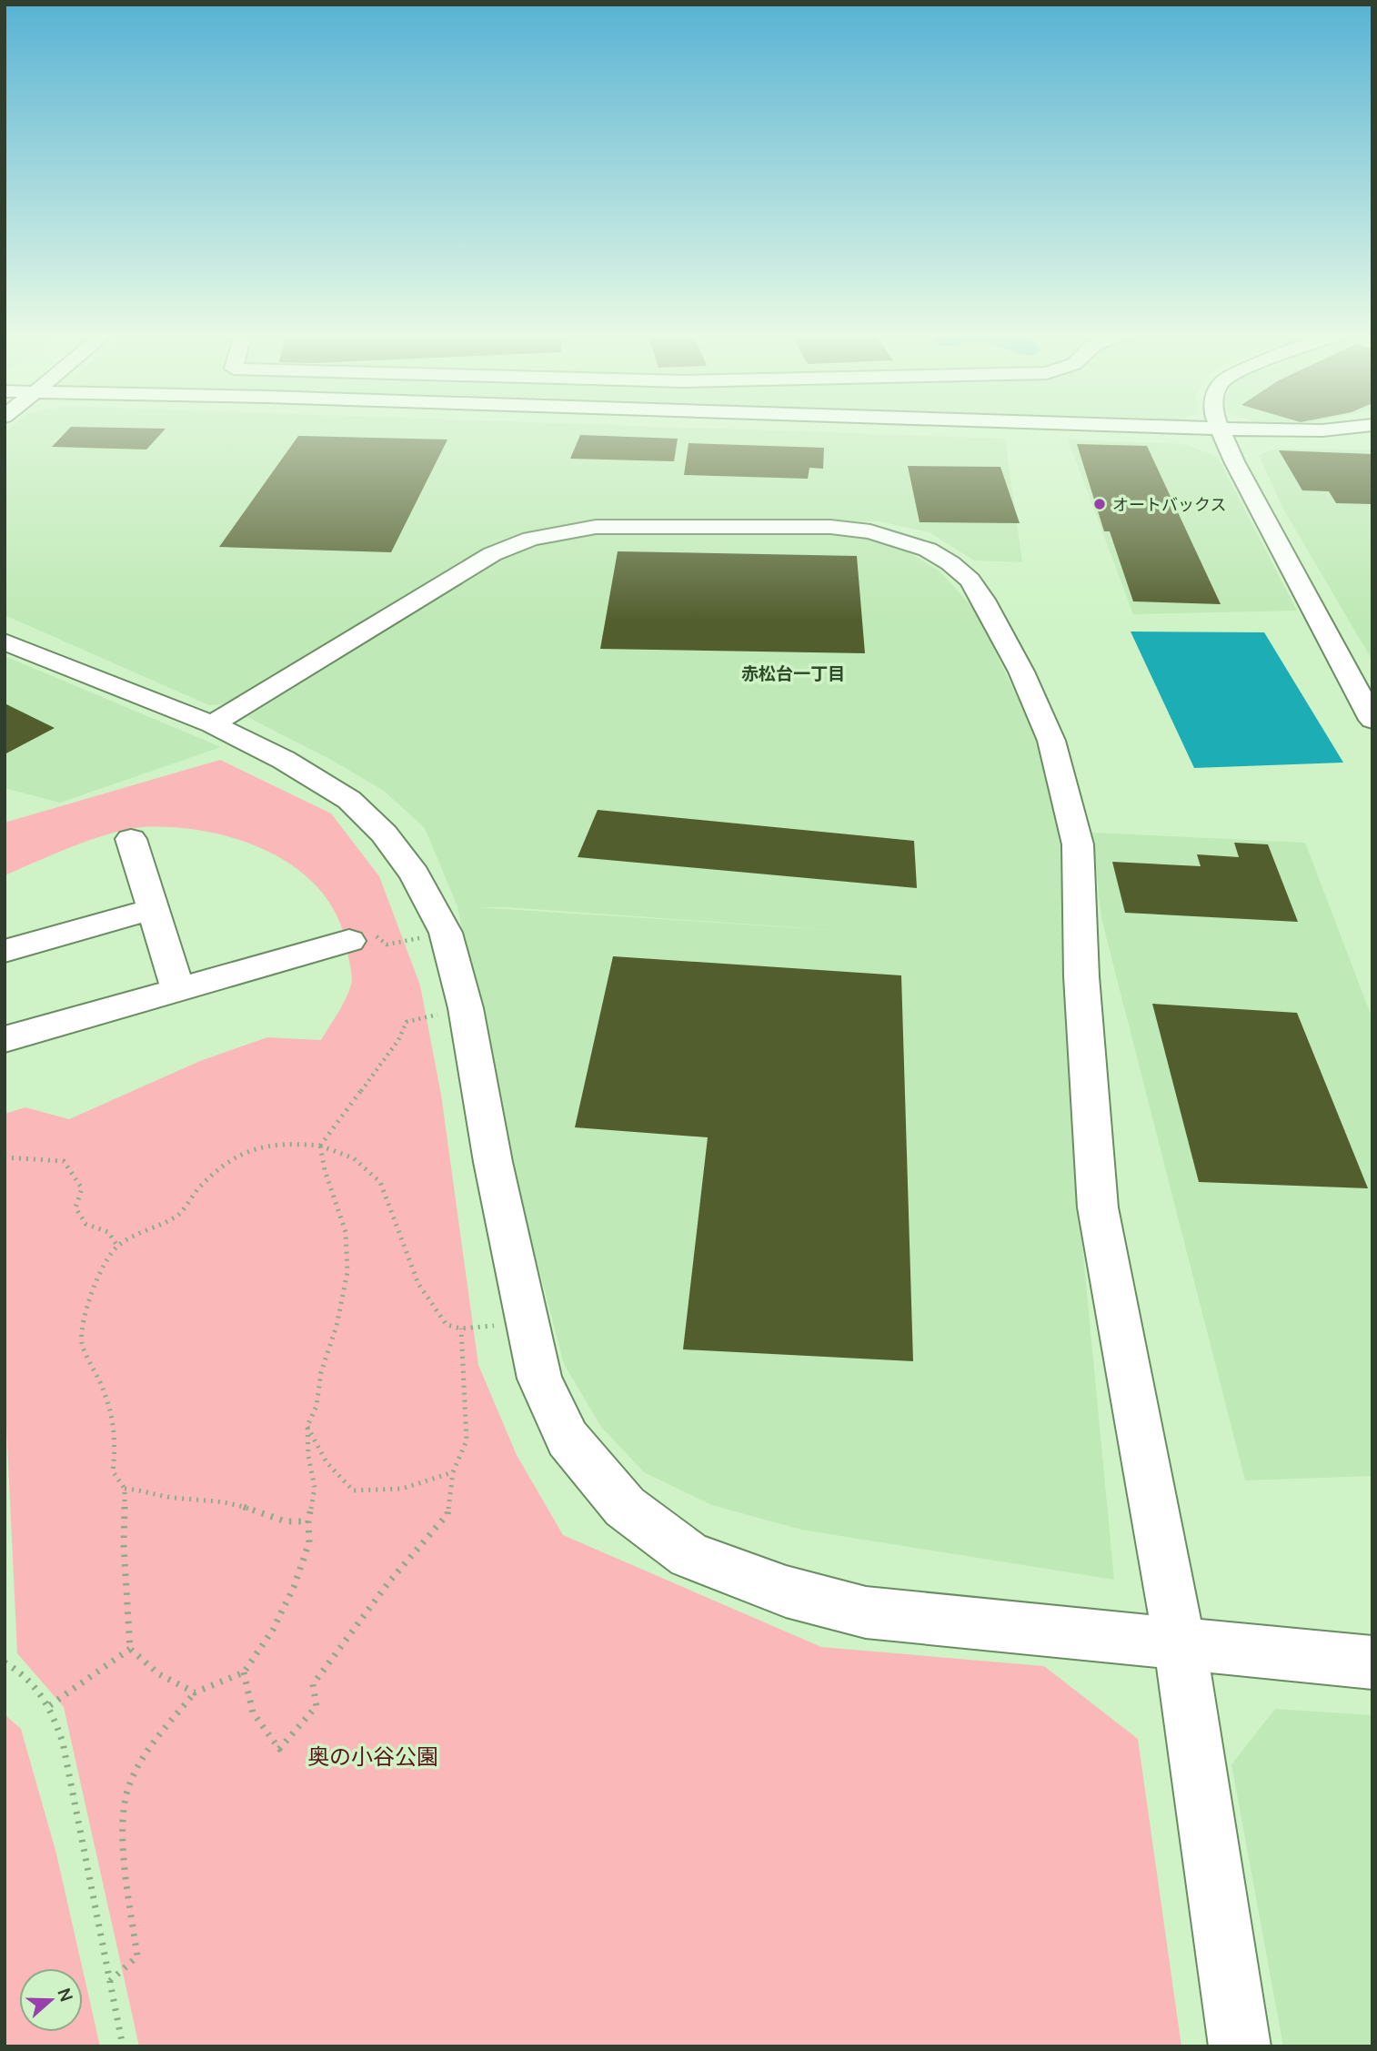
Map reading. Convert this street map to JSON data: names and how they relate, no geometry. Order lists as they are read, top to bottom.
{
  "districts": ["赤松台一丁目"],
  "parks": ["奥の小谷公園"],
  "places": ["オートバックス"],
  "north": "right"
}
